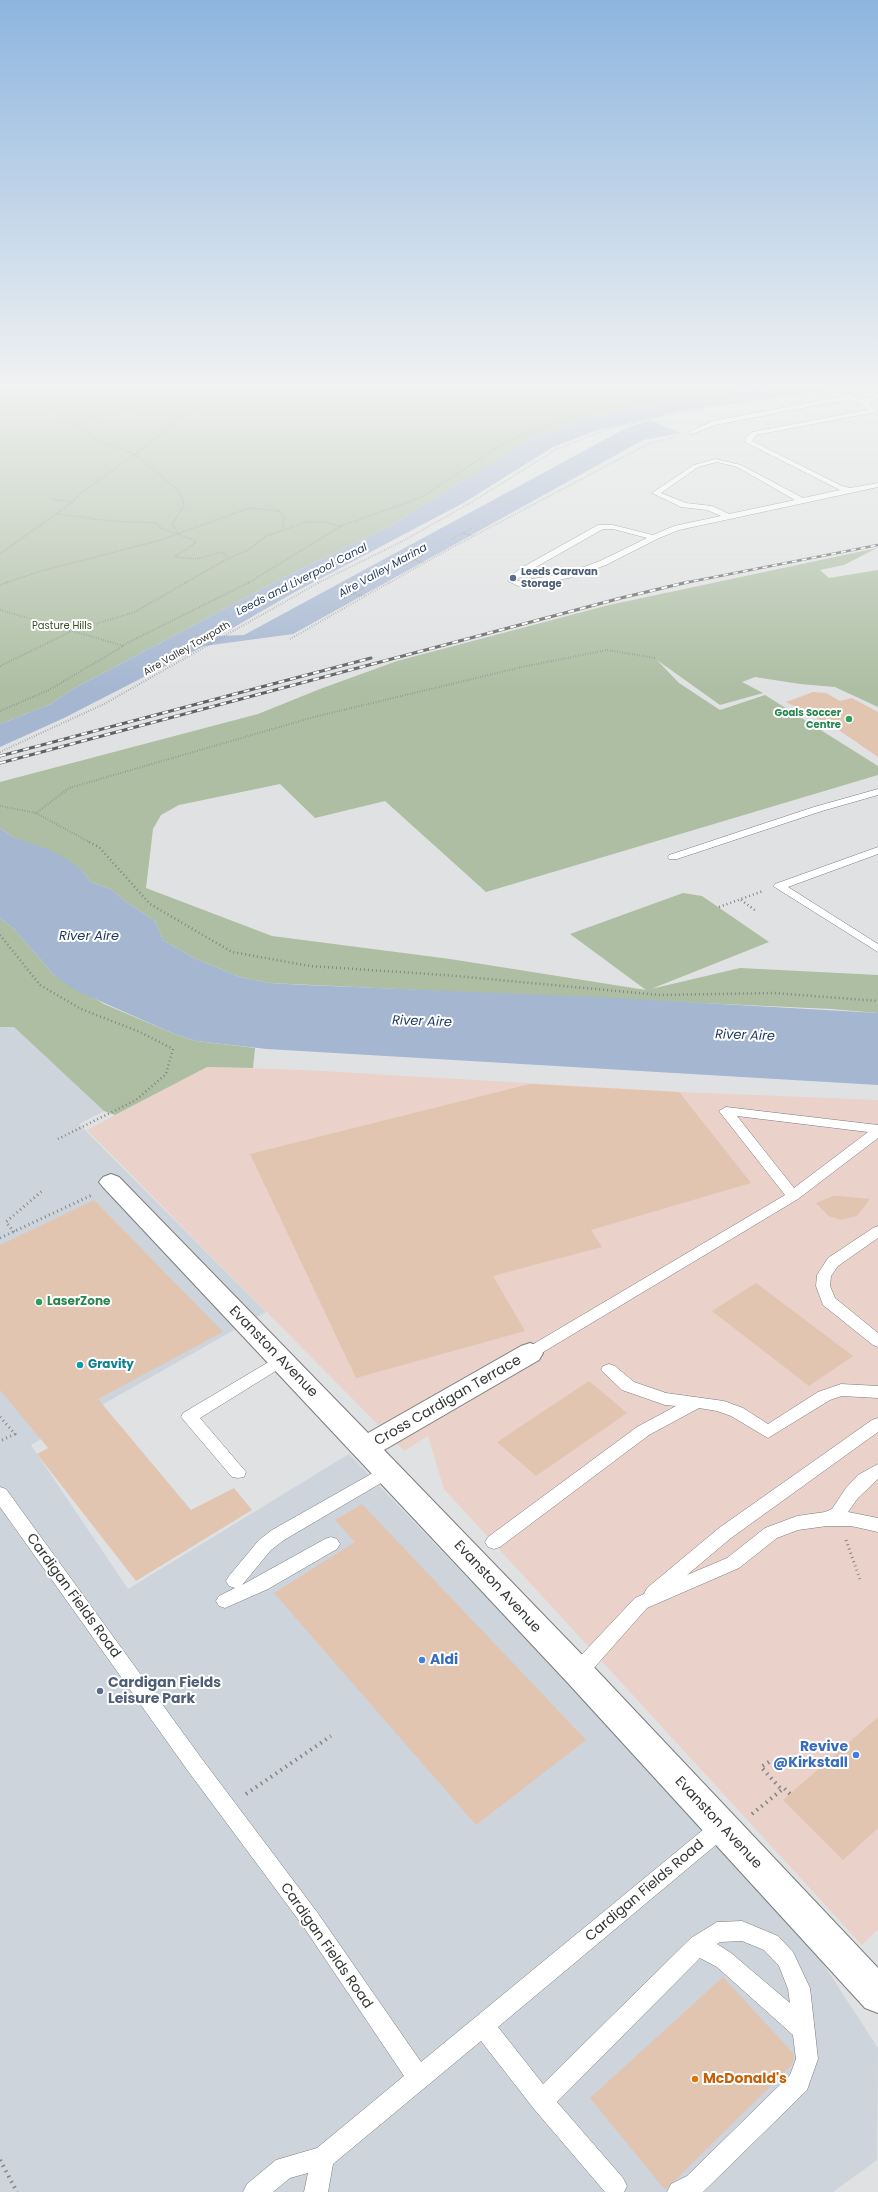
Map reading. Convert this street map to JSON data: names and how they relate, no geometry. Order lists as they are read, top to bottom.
{
  "streets": {
    "street": ["Evanston Avenue", "Cross Cardigan Terrace"],
    "lane": ["Cardigan Fields Road"],
    "path": ["Aire Valley Towpath"]
  },
  "crossings": [
    ["Evanston Avenue", "Cross Cardigan Terrace"],
    ["Evanston Avenue", "Cardigan Fields Road"]
  ],
  "water": ["Aire Valley Marina", "Leeds and Liverpool Canal", "River Aire"],
  "parks": ["Pasture Hills"],
  "places": [
    "Leeds Caravan Storage",
    "Goals Soccer Centre",
    "LaserZone",
    "Gravity",
    "Aldi",
    "Cardigan Fields Leisure Park",
    "Revive @Kirkstall",
    "McDonald's"
  ]
}
